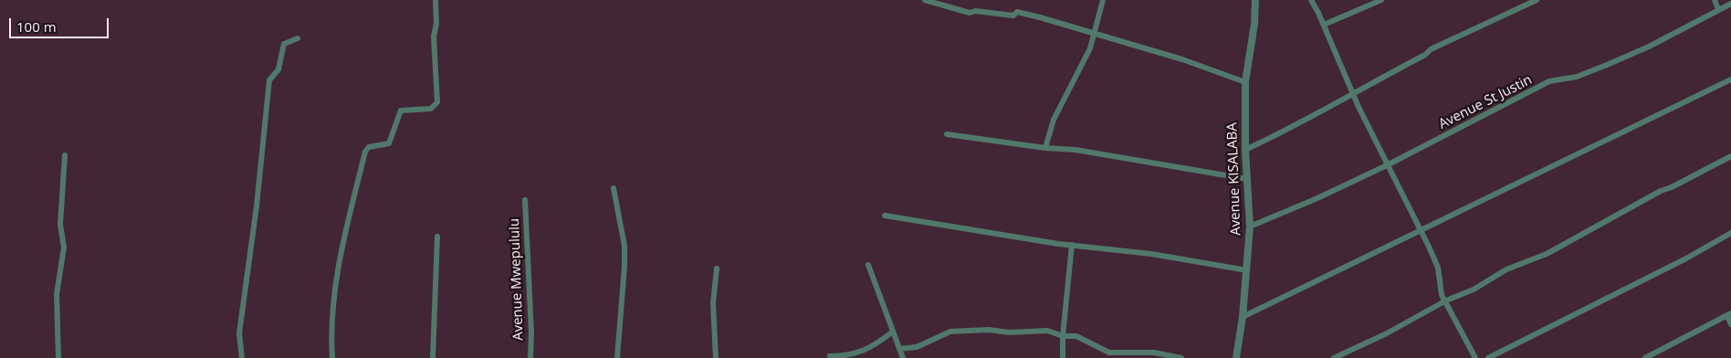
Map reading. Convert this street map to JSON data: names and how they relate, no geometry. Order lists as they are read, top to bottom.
{
  "streets": {
    "street": ["Avenue St Justin", "Avenue KISALABA", "Avenue Mwepululu"]
  },
  "crossings": [
    ["Avenue St Justin", "Avenue KISALABA"]
  ],
  "scale_bar": "100 m"
}
